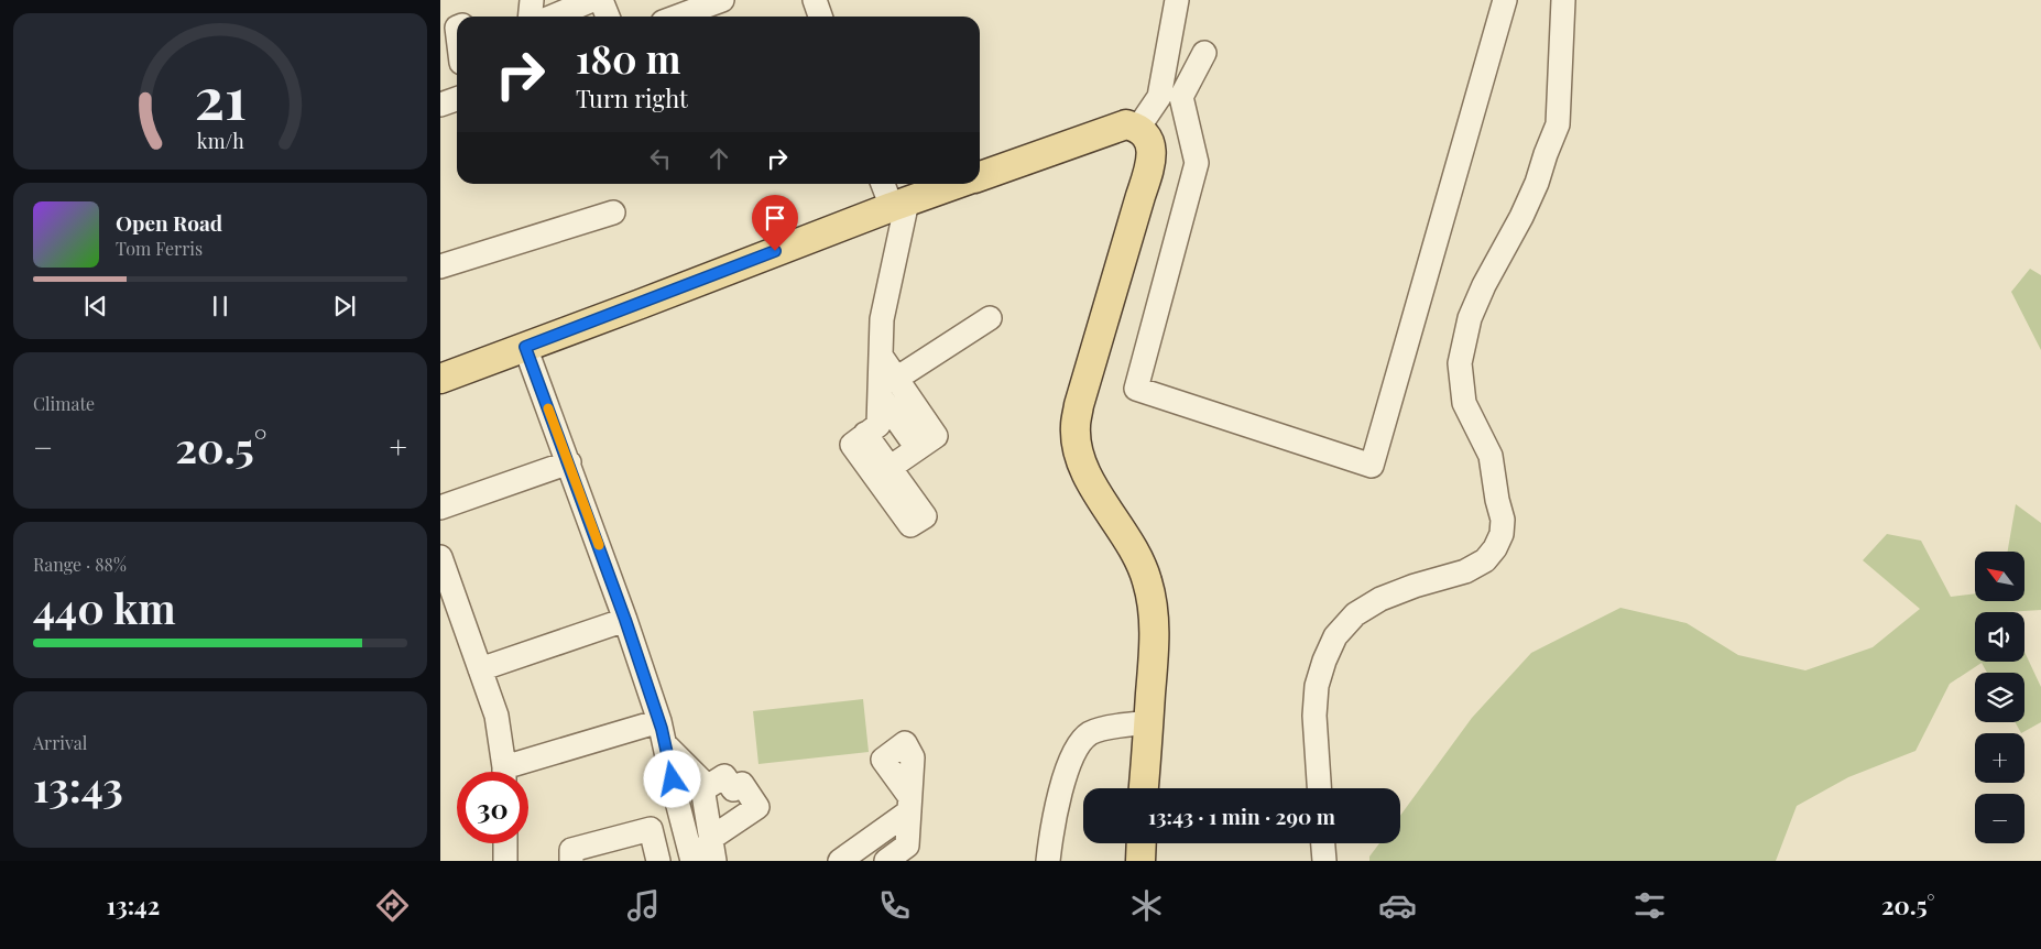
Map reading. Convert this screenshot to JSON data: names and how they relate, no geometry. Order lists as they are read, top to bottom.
{
  "north": "top left",
  "page": {
    "turn": ["180 m", "Turn right"],
    "song": ["Open Road", "Tom Ferris"],
    "tile": [
      "Climate",
      ["Range · 88%", "440 km"],
      ["Arrival", "13:43"]
    ],
    "heat": ["−", "20.5°", "+"],
    "map_buttons": ["+", "−"],
    "limit": "30",
    "trip": "13:43 · 1 min · 290 m",
    "tabs": ["13:42", "20.5°"],
    "gauge": ["21", "km/h"]
  }
}
